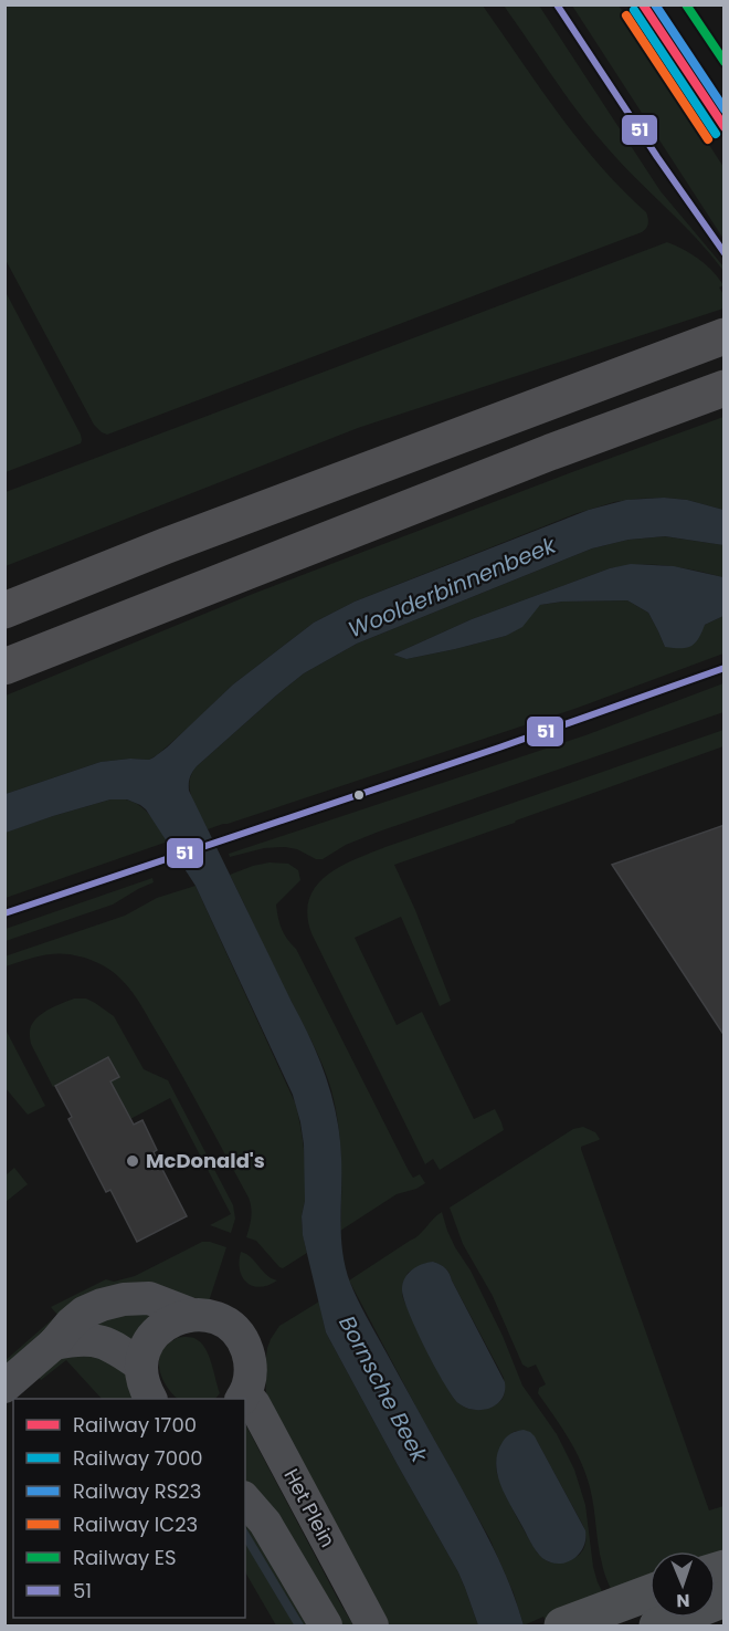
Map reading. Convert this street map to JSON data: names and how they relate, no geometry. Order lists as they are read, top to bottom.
{
  "streets": {
    "street": ["Het Plein"]
  },
  "water": ["Woolderbinnenbeek", "Bornsche Beek"],
  "places": ["McDonald's"],
  "lines": [
    "rail line 1700",
    "rail line RS23",
    "rail line ES",
    "transit line 51",
    "rail line 7000",
    "rail line IC23"
  ],
  "legend": [
    "Railway 1700",
    "Railway 7000",
    "Railway RS23",
    "Railway IC23",
    "Railway ES",
    "51"
  ],
  "north": "bottom"
}
